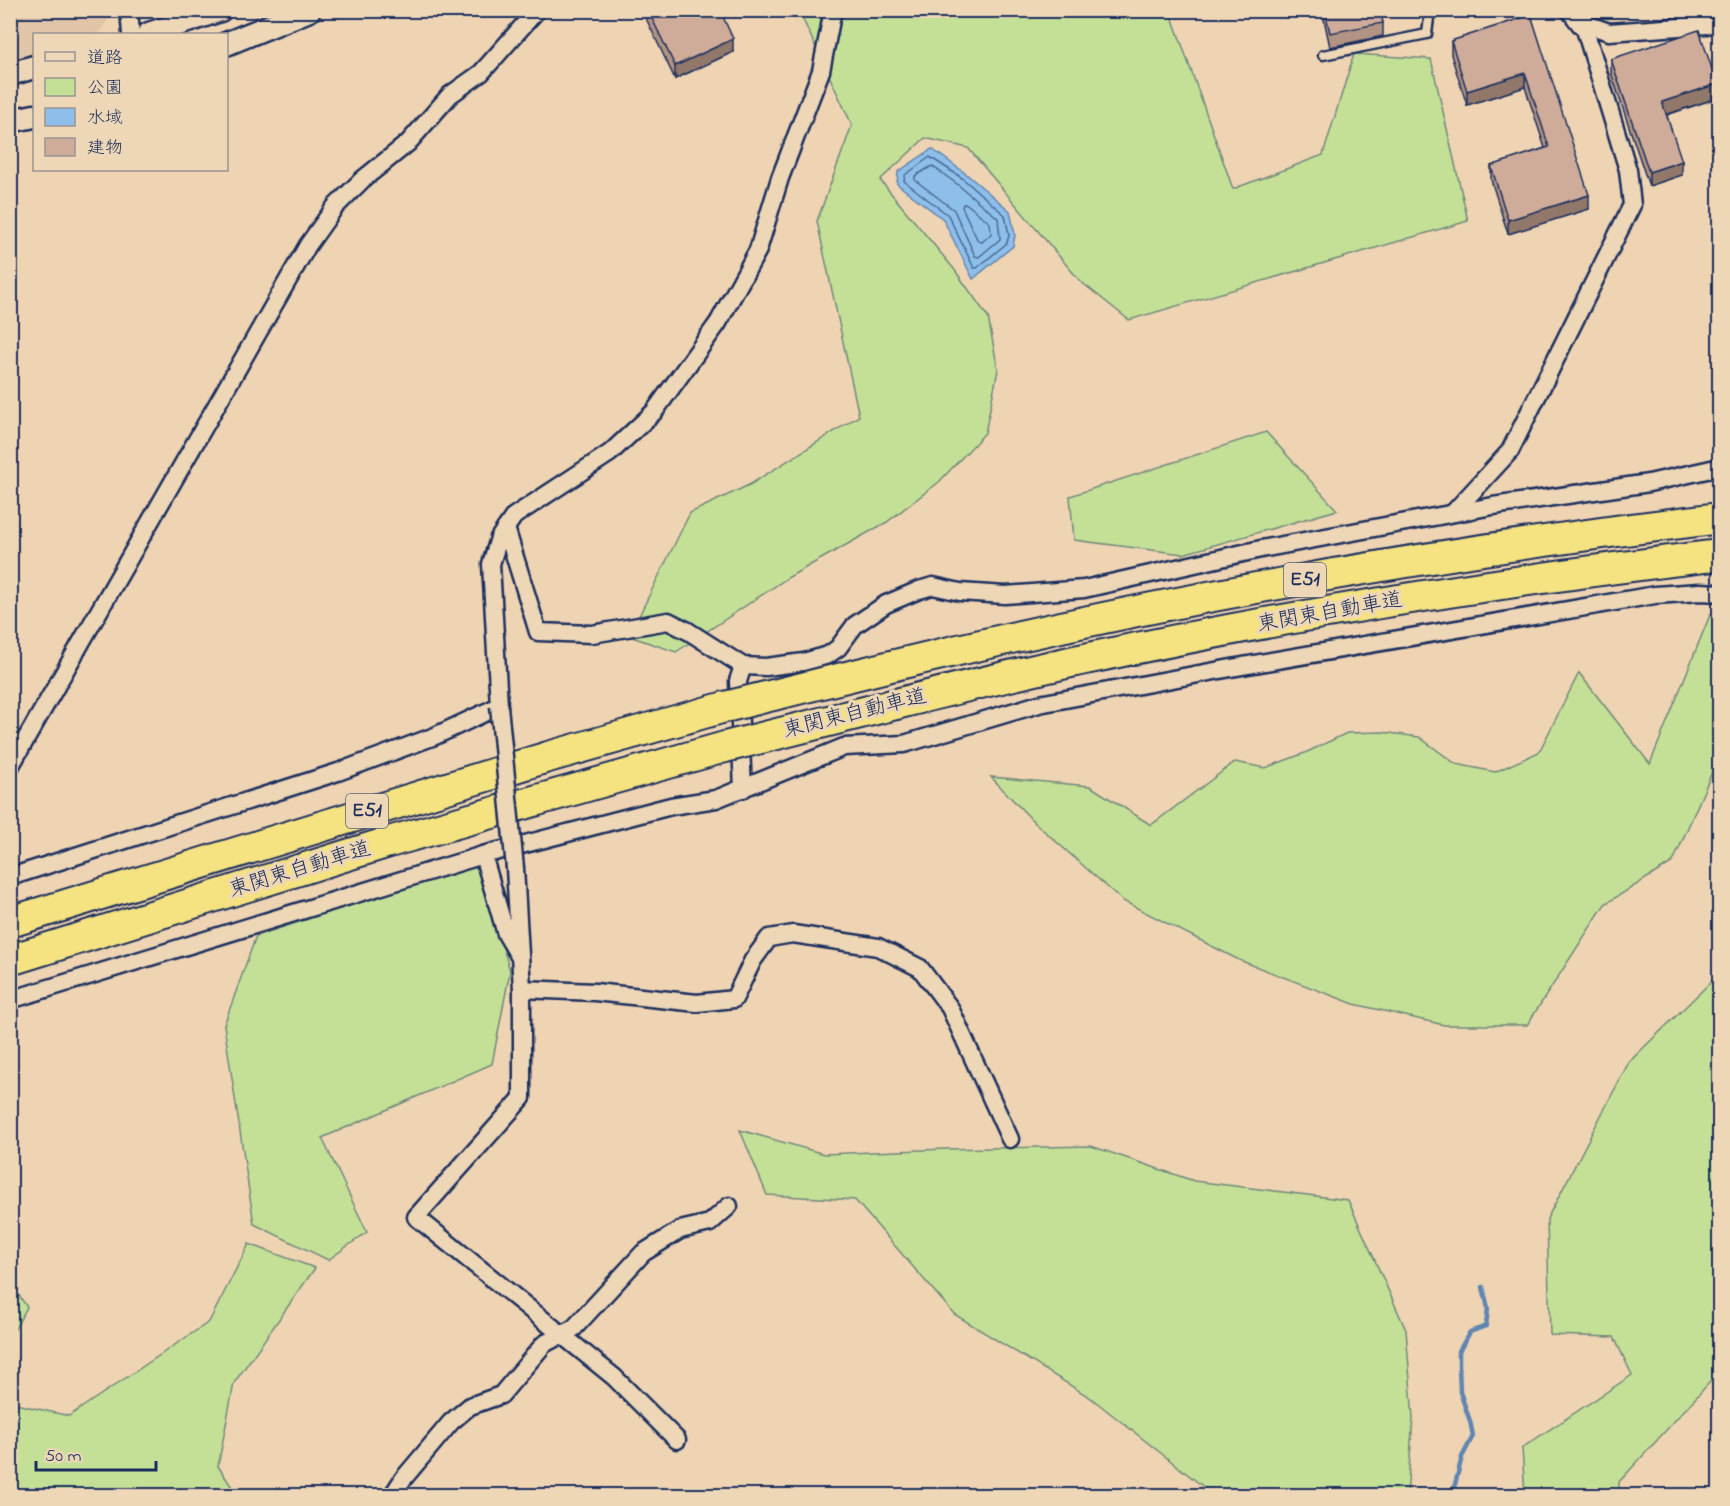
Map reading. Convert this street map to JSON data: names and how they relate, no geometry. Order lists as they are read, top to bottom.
{
  "streets": {
    "highway": ["E51", "東関東自動車道"]
  },
  "legend": [
    "道路",
    "公園",
    "水域",
    "建物"
  ],
  "scale_bar": "50 m"
}
